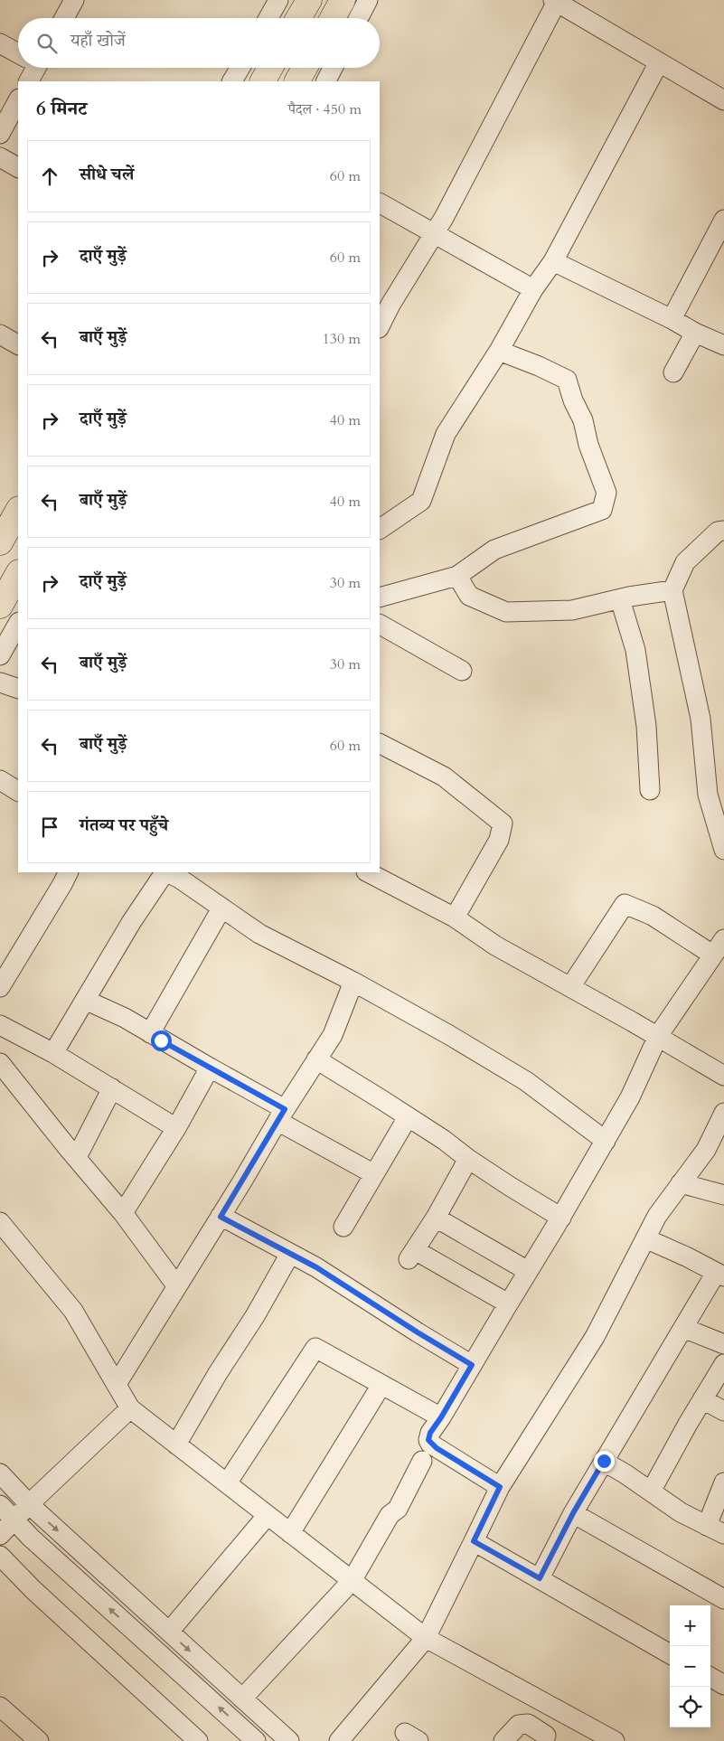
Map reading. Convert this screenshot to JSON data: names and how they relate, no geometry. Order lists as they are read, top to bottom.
{
  "page": {
    "search": "यहाँ खोजें",
    "heading": ["6 मिनट", "पैदल · 450 m"],
    "list": [
      ["सीधे चलें", "60 m"],
      ["दाएँ मुड़ें", "60 m"],
      ["बाएँ मुड़ें", "130 m"],
      ["दाएँ मुड़ें", "40 m"],
      ["बाएँ मुड़ें", "40 m"],
      ["दाएँ मुड़ें", "30 m"],
      ["बाएँ मुड़ें", "30 m"],
      ["बाएँ मुड़ें", "60 m"],
      "गंतव्य पर पहुँचे"
    ],
    "map_buttons": ["+", "−"]
  }
}
